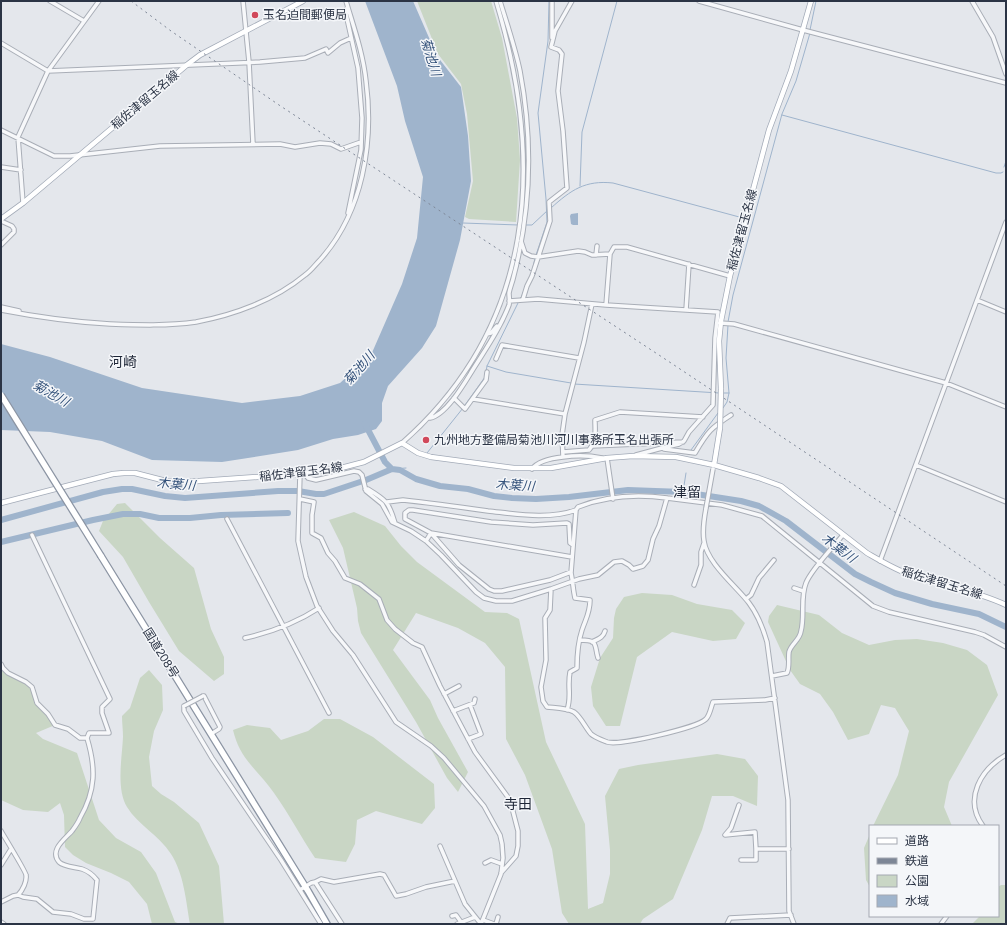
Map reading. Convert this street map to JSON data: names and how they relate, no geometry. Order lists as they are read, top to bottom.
{
  "streets": {
    "highway": ["国道208号"],
    "main road": ["稲佐津留玉名線"]
  },
  "districts": ["河崎", "津留", "寺田"],
  "water": ["菊池川", "木葉川"],
  "places": ["玉名迫間郵便局", "九州地方整備局菊池川河川事務所玉名出張所"],
  "legend": [
    "道路",
    "鉄道",
    "公園",
    "水域"
  ]
}
